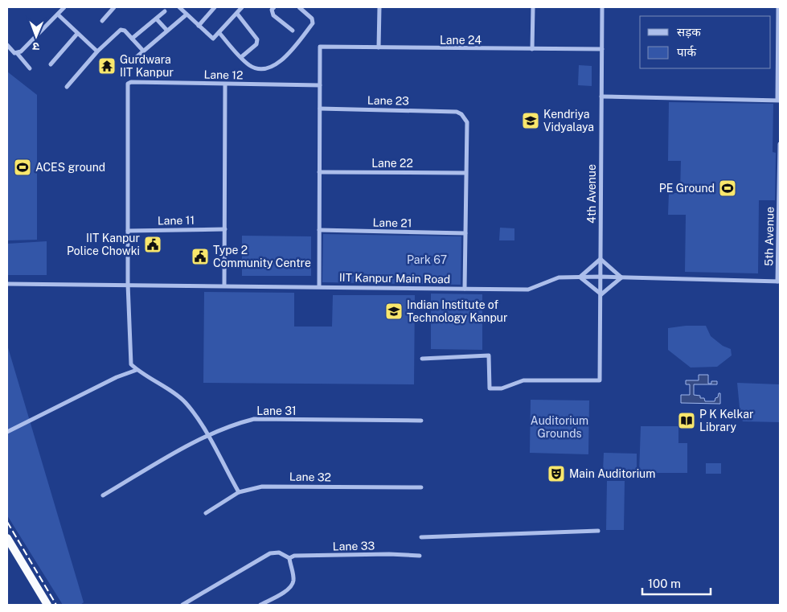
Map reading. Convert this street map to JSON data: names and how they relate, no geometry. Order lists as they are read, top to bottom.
{
  "streets": {
    "street": [
      "Lane 24",
      "Lane 12",
      "Lane 23",
      "Lane 22",
      "4th Avenue",
      "Lane 11",
      "Lane 21",
      "5th Avenue",
      "IIT Kanpur Main Road",
      "Lane 31",
      "Lane 32",
      "Lane 33"
    ]
  },
  "crossings": [
    ["Lane 24", "Lane 12"],
    ["Lane 24", "4th Avenue"],
    ["Lane 12", "Lane 11"],
    ["Lane 23", "Lane 22"],
    ["4th Avenue", "IIT Kanpur Main Road"],
    ["5th Avenue", "IIT Kanpur Main Road"]
  ],
  "parks": ["Park 67", "Auditorium Grounds"],
  "places": {
    "temple": ["Gurdwara IIT Kanpur"],
    "school or university": ["Kendriya Vidyalaya", "Indian Institute of Technology Kanpur"],
    "sports": ["ACES ground", "PE Ground"],
    "public building": ["IIT Kanpur Police Chowki", "Type 2 Community Centre"],
    "library": ["P K Kelkar Library"],
    "theatre": ["Main Auditorium"]
  },
  "legend": ["सड़क", "पार्क"],
  "scale_bar": "100 m",
  "north": "bottom"
}
